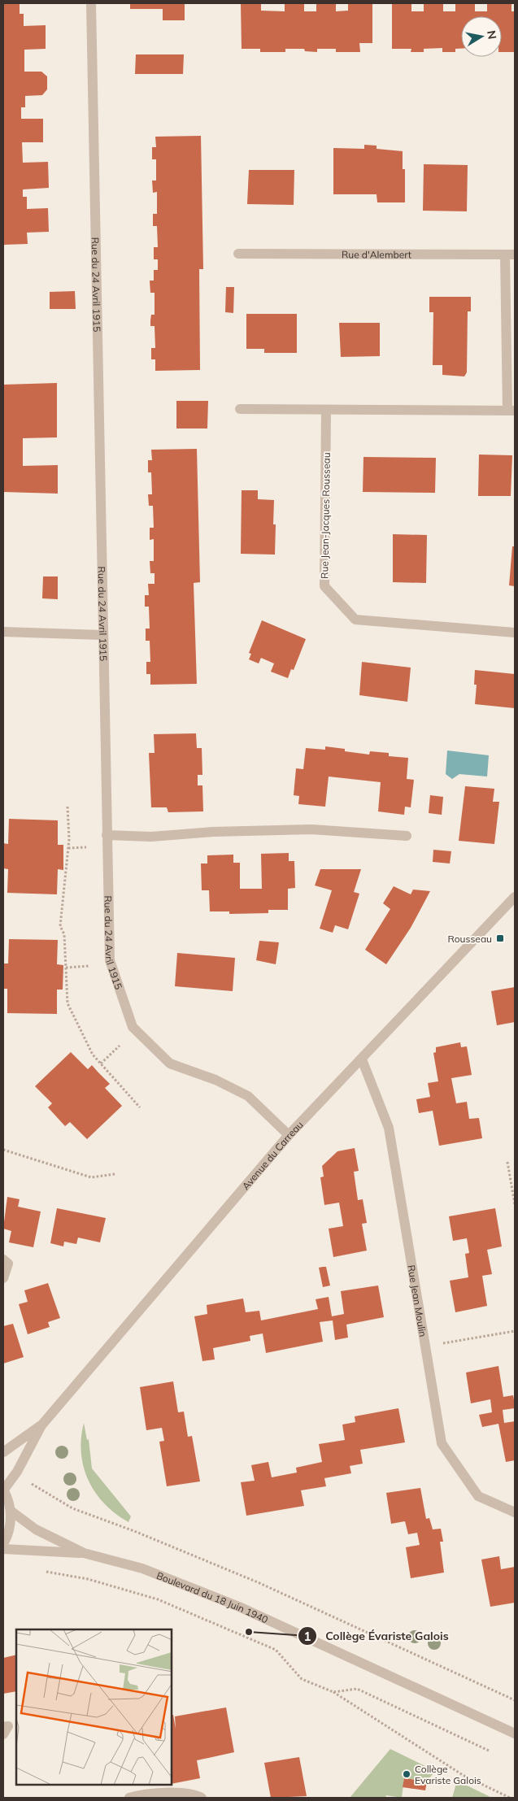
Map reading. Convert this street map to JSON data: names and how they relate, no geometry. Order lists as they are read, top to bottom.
{
  "streets": {
    "street": [
      "Rue d'Alembert",
      "Rue du 24 Avril 1915",
      "Rue Jean-Jacques Rousseau",
      "Avenue du Carreau",
      "Rue Jean Moulin",
      "Boulevard du 18 Juin 1940"
    ]
  },
  "crossings": [
    ["Rue du 24 Avril 1915", "Avenue du Carreau"],
    ["Avenue du Carreau", "Rue Jean Moulin"]
  ],
  "places": {
    "transit": ["Rousseau"],
    "other": ["Collège Évariste Galois", "Collège Evariste Galois"]
  },
  "north": "right"
}
